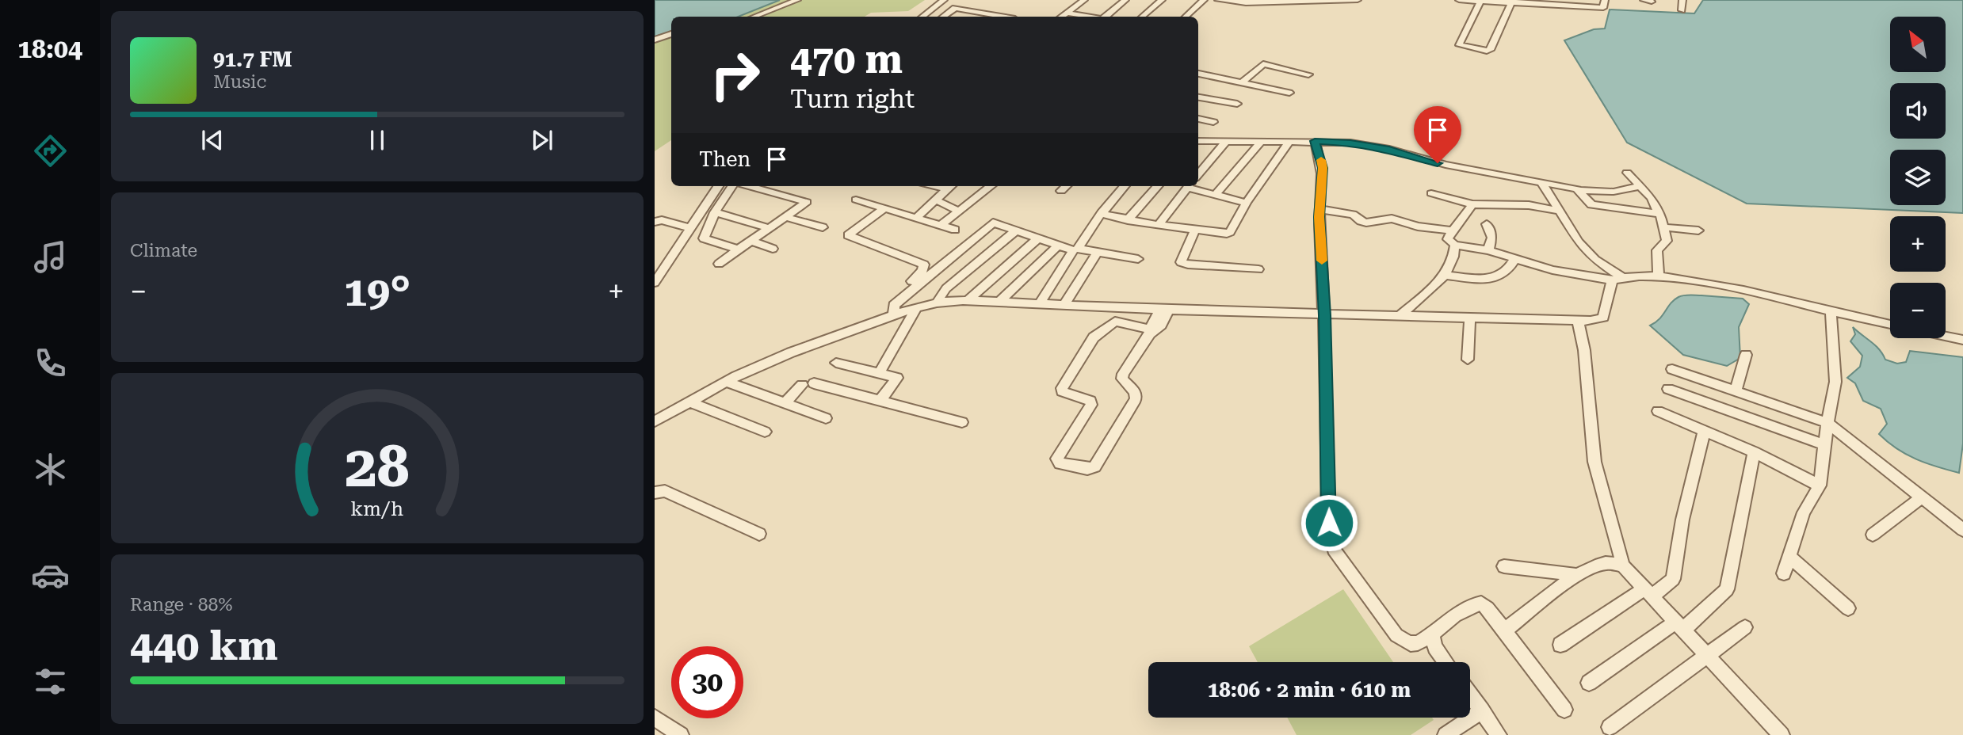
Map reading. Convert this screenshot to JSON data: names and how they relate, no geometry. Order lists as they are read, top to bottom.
{
  "north": "top left",
  "page": {
    "tabs": "18:04",
    "map_buttons": ["+", "−"],
    "turn": ["470 m", "Turn right"],
    "song": ["91.7 FM", "Music"],
    "then": "Then",
    "tile": [
      "Climate",
      ["Range · 88%", "440 km"]
    ],
    "heat": ["−", "19°", "+"],
    "limit": "30",
    "trip": "18:06 · 2 min · 610 m",
    "gauge": ["28", "km/h"]
  }
}
